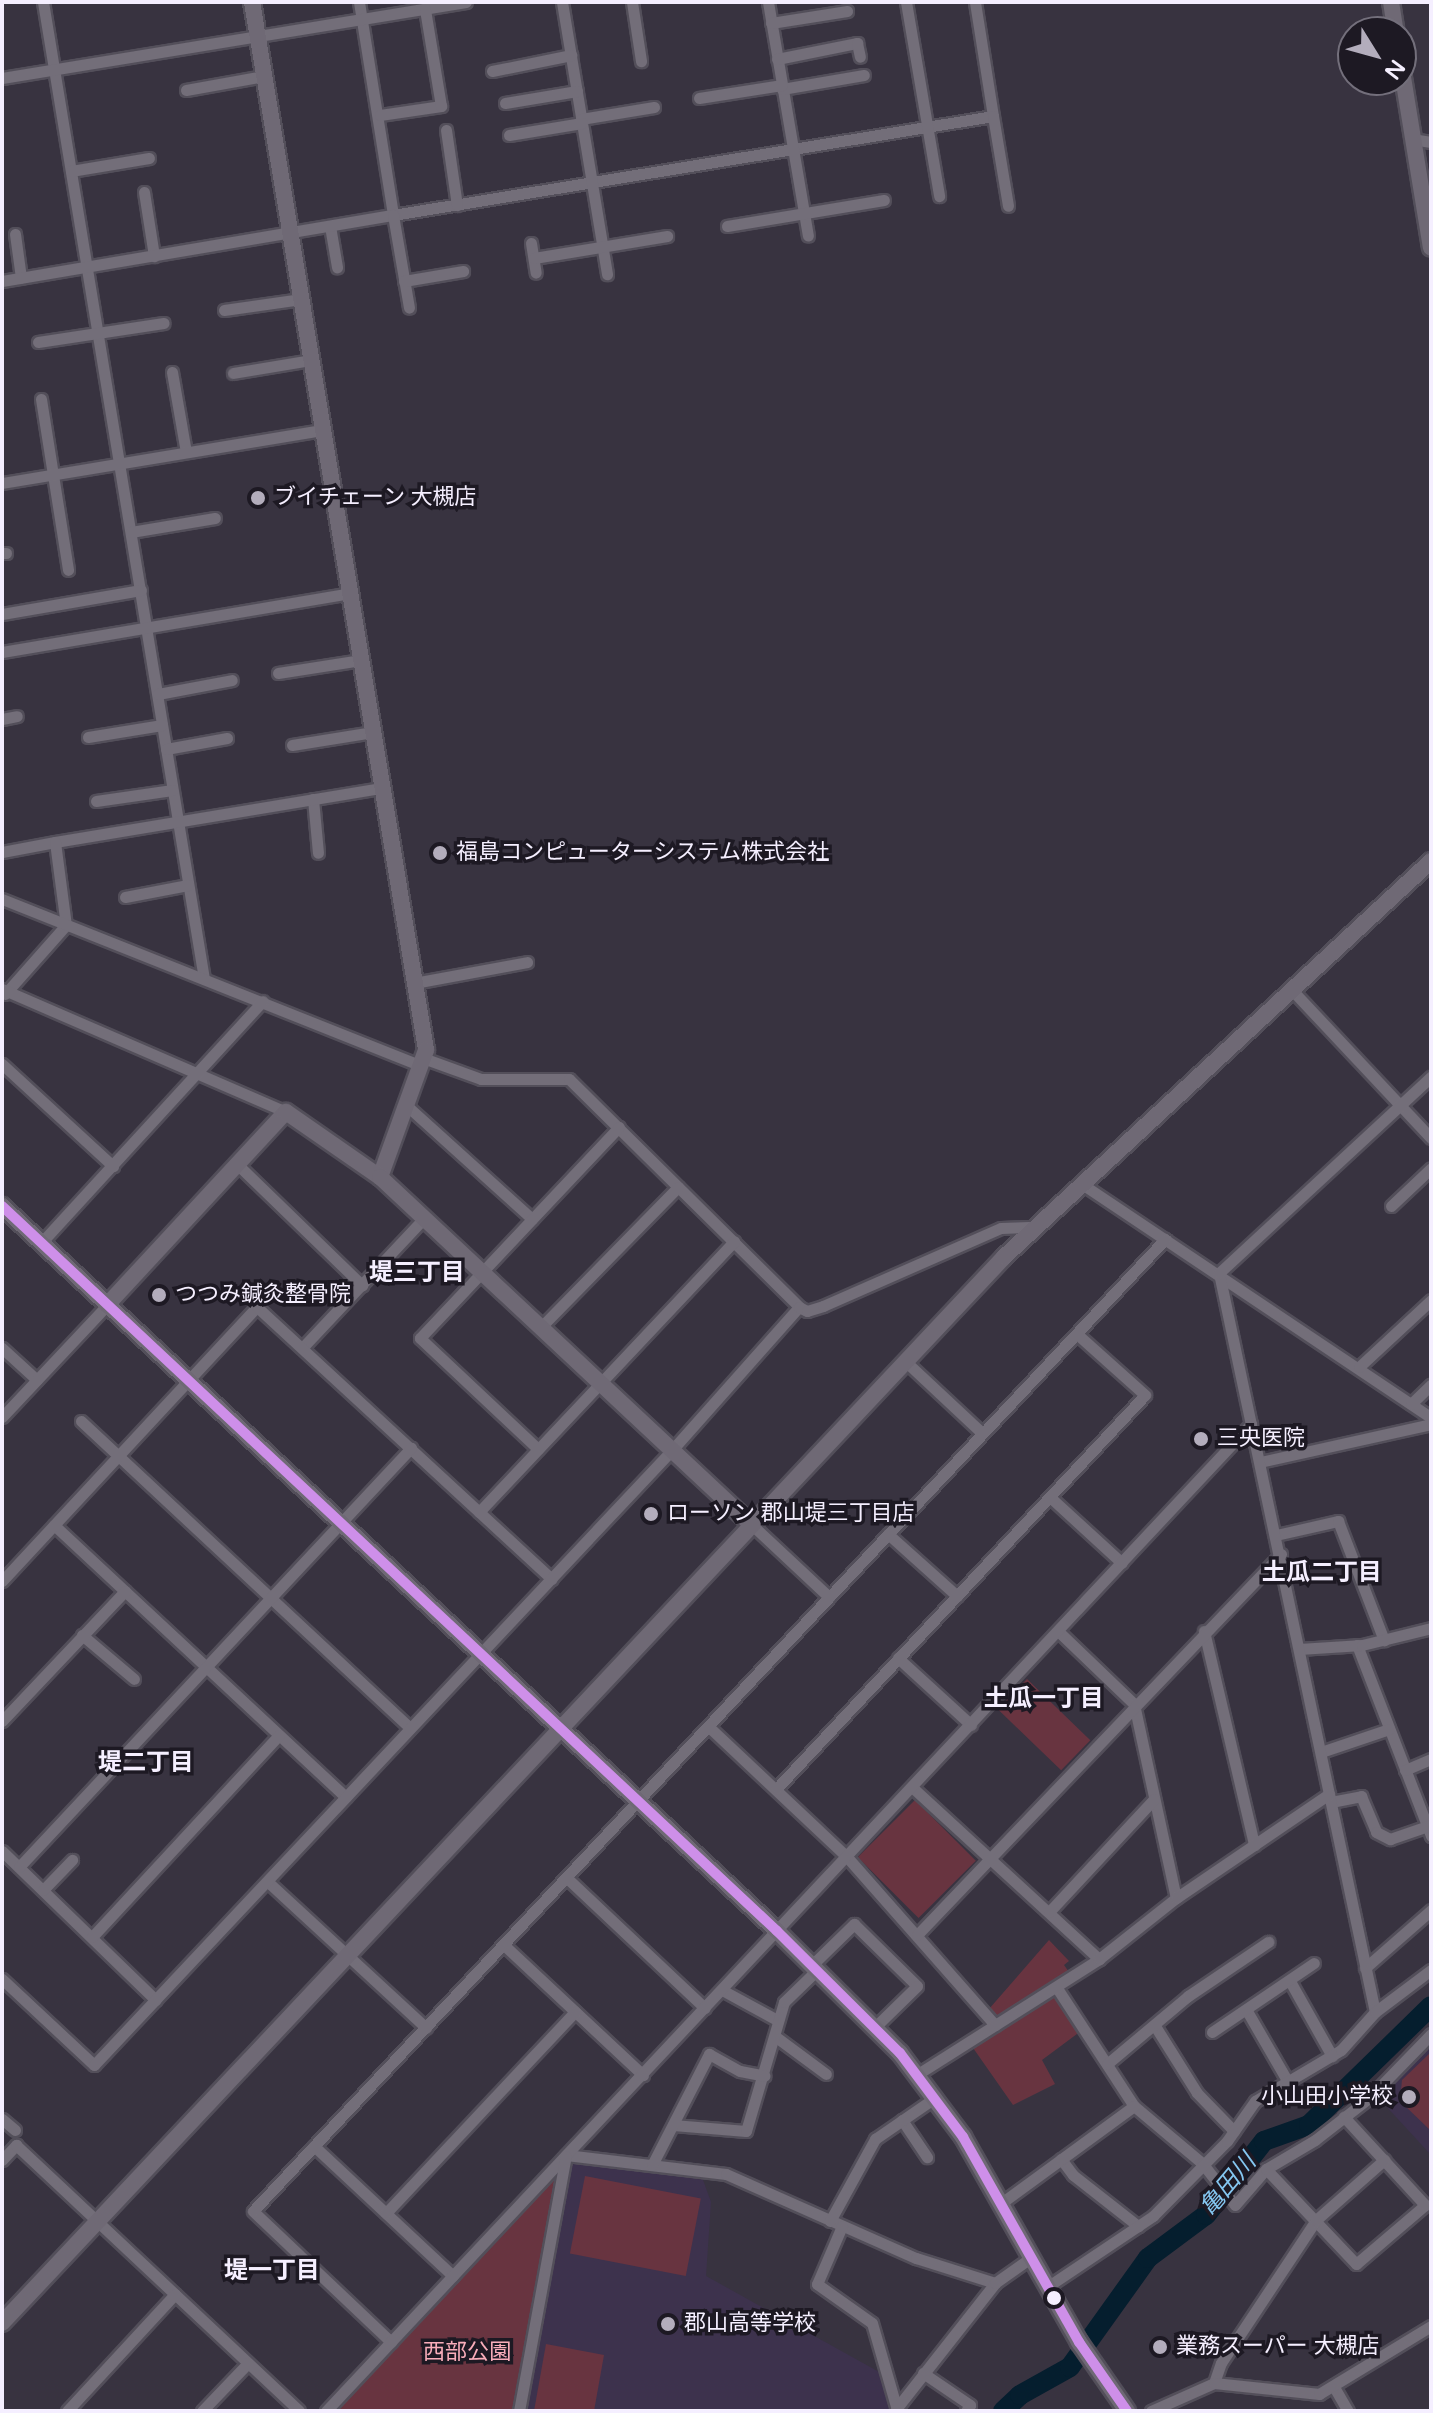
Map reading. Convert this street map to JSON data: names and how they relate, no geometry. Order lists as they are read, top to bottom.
{
  "districts": [
    "堤三丁目",
    "土瓜二丁目",
    "土瓜一丁目",
    "堤二丁目",
    "堤一丁目"
  ],
  "water": ["亀田川"],
  "parks": ["西部公園"],
  "places": [
    "ブイチェーン 大槻店",
    "福島コンピューターシステム株式会社",
    "つつみ鍼灸整骨院",
    "三央医院",
    "ローソン 郡山堤三丁目店",
    "小山田小学校",
    "郡山高等学校",
    "業務スーパー 大槻店"
  ],
  "north": "bottom right"
}
